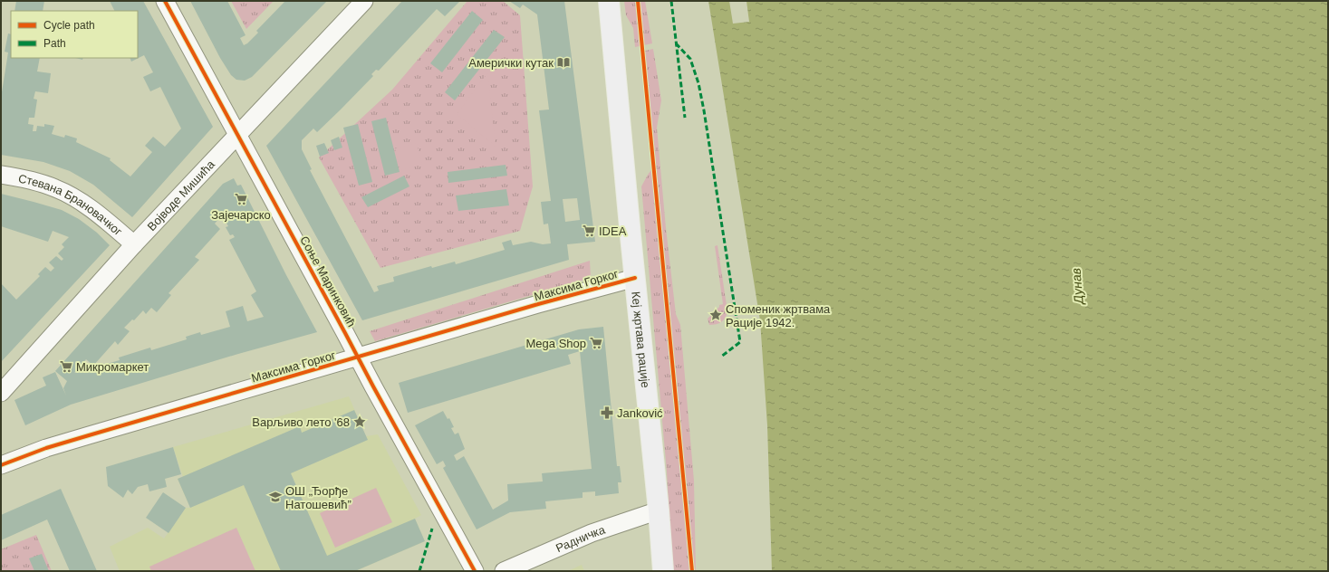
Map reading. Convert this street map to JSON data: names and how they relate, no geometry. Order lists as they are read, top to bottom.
{
  "streets": {
    "main road": ["Кеј жртава рације"],
    "street": [
      "Војводе Мишића",
      "Стевана Брановачког",
      "Соње Маринковић",
      "Максима Горког",
      "Радничка"
    ]
  },
  "crossings": [
    ["Војводе Мишића", "Стевана Брановачког"],
    ["Војводе Мишића", "Соње Маринковић"],
    ["Соње Маринковић", "Максима Горког"],
    ["Максима Горког", "Кеј жртава рације"],
    ["Кеј жртава рације", "Радничка"]
  ],
  "water": ["Дунав"],
  "places": {
    "library": ["Амерички кутак"],
    "supermarket": [
      "Зајечарско",
      "IDEA",
      "Mega Shop",
      "Микромаркет"
    ],
    "place": ["Споменик жртвама Рације 1942.", "Варљиво лето '68"],
    "pharmacy": ["Janković"],
    "school or university": ["ОШ „Ђорђе Натошевић”"]
  },
  "legend": ["Cycle path", "Path"]
}
